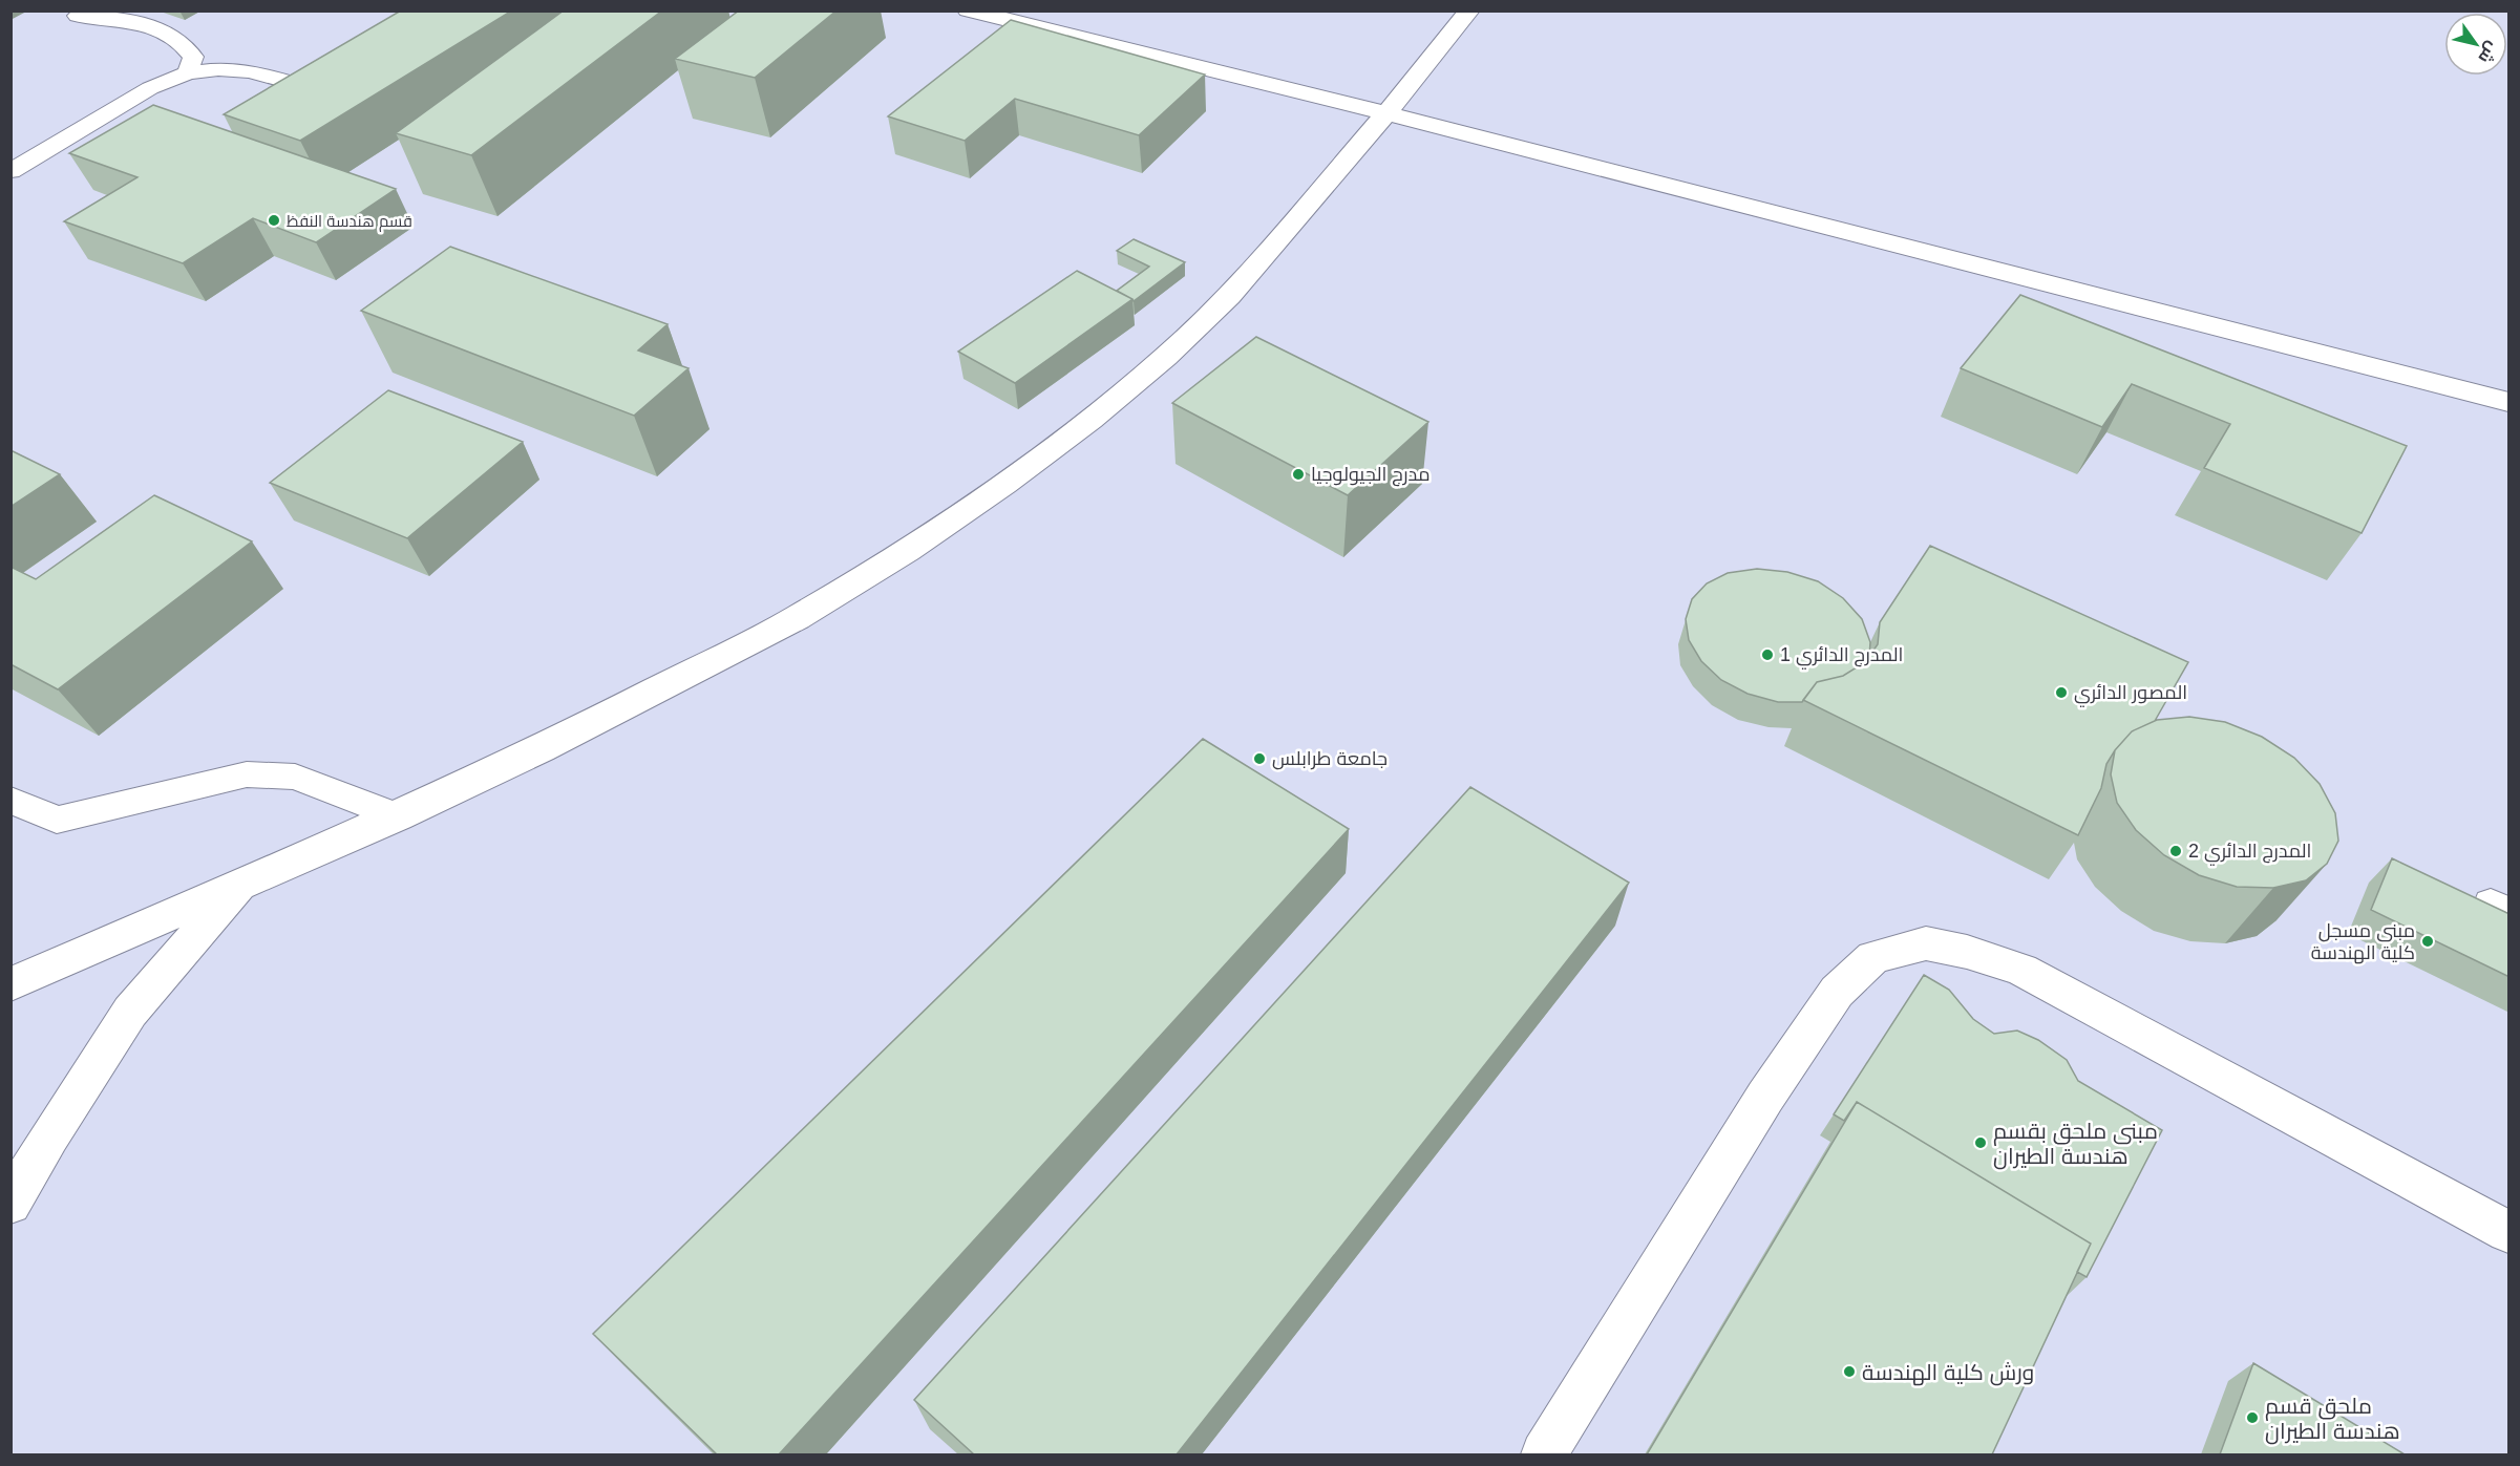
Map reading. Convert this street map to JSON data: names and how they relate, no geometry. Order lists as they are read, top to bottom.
{
  "places": [
    "قسم هندسة النفظ",
    "مدرج الجيولوجيا",
    "المدرج الدائري 1",
    "المصور الدائري",
    "جامعة طرابلس",
    "المدرج الدائري 2",
    "مبنى مسجل كلية الهندسة",
    "مبنى ملحق بقسم هندسة الطيران",
    "ورش كلية الهندسة",
    "ملحق قسم هندسة الطيران"
  ],
  "north": "bottom right"
}
